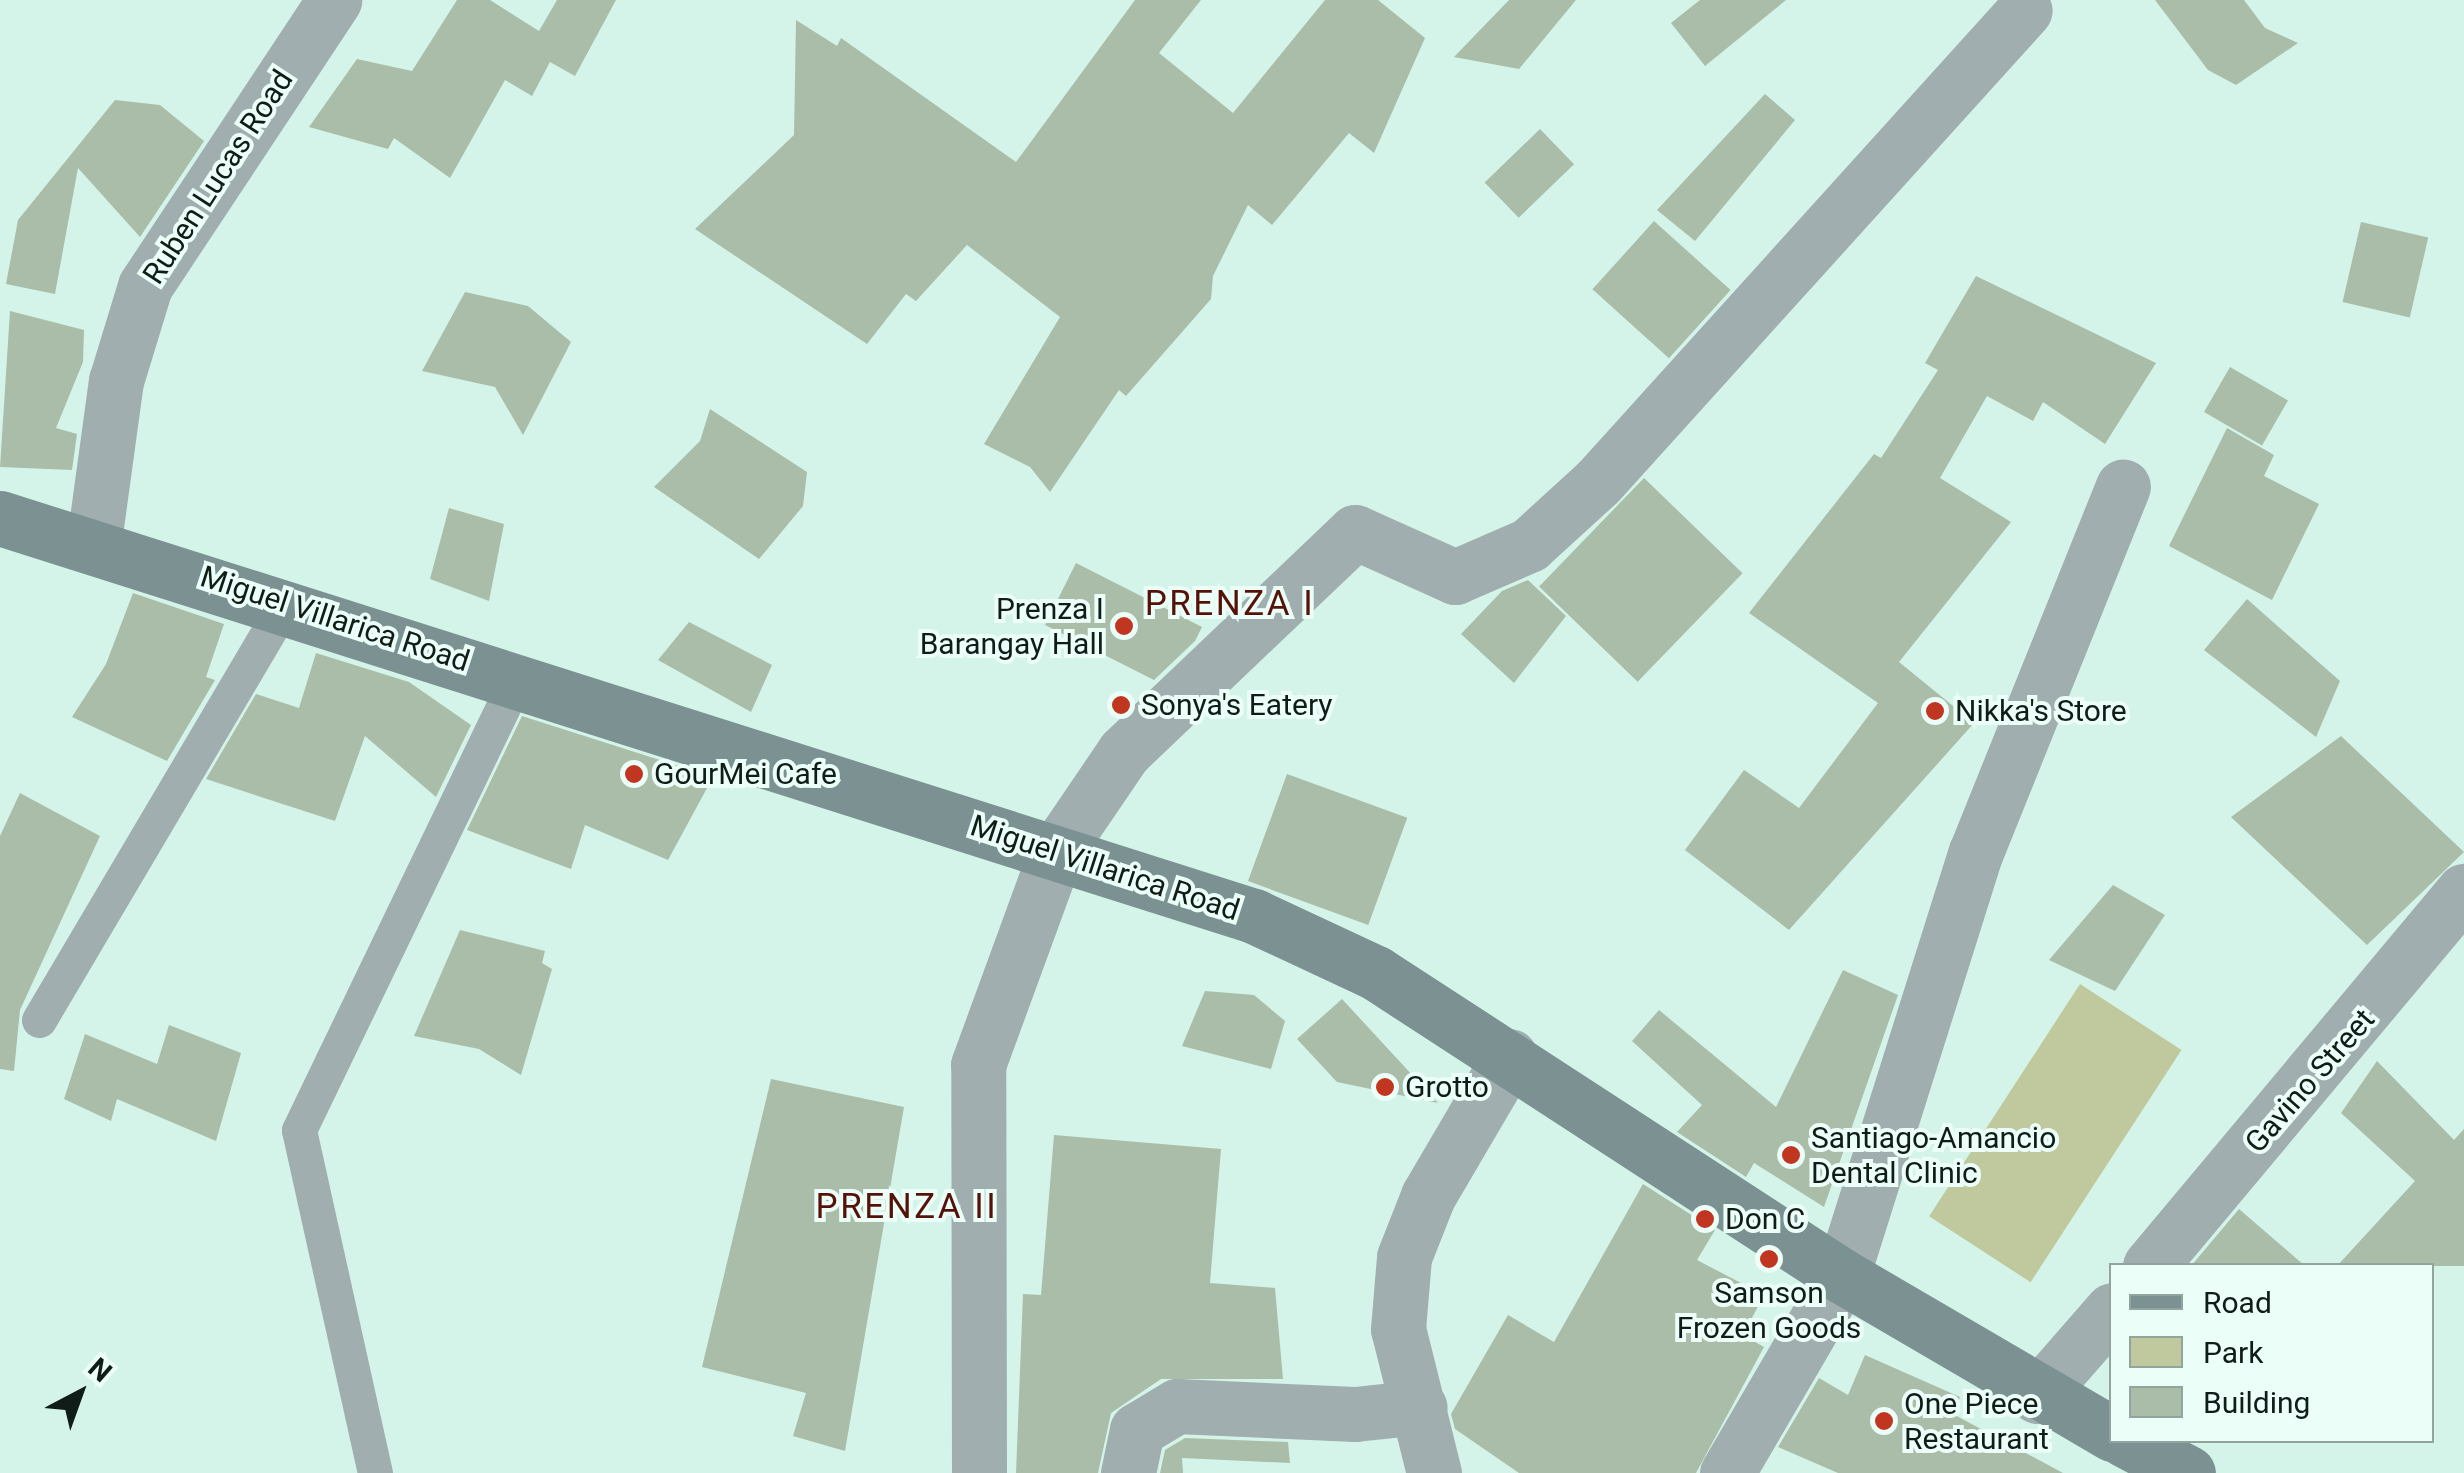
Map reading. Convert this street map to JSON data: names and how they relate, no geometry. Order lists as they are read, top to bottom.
{
  "streets": {
    "main road": ["Miguel Villarica Road"],
    "street": ["Ruben Lucas Road", "Gavino Street"]
  },
  "crossings": [
    ["Ruben Lucas Road", "Miguel Villarica Road"]
  ],
  "districts": ["PRENZA I", "PRENZA II"],
  "places": [
    "Prenza I Barangay Hall",
    "Sonya's Eatery",
    "Nikka's Store",
    "GourMei Cafe",
    "Grotto",
    "Santiago-Amancio Dental Clinic",
    "Don C",
    "Samson Frozen Goods",
    "One Piece Restaurant"
  ],
  "legend": ["Road", "Park", "Building"],
  "north": "top right"
}
